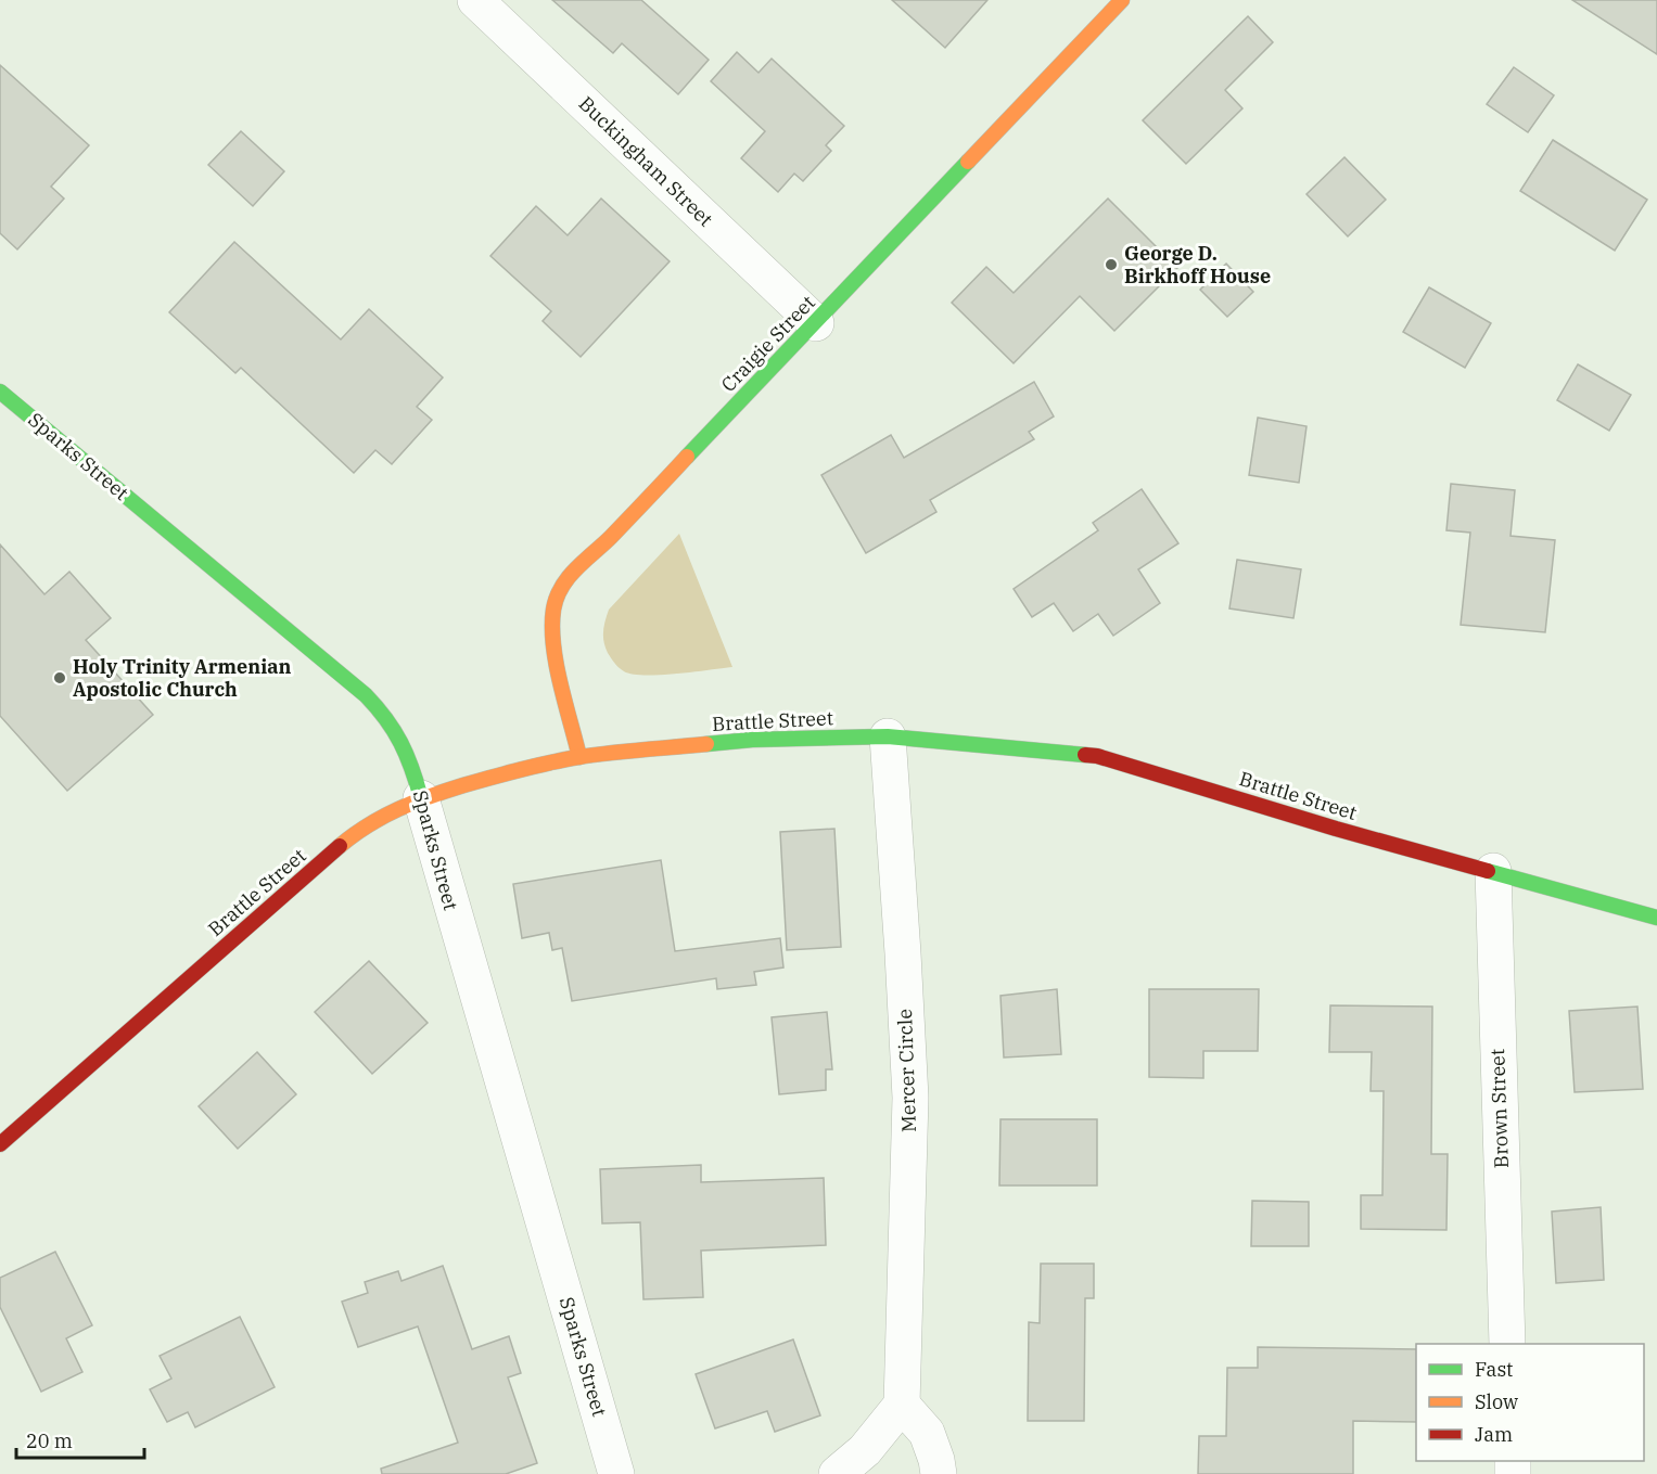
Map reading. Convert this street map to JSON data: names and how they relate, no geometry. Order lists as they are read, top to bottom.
{
  "streets": {
    "main road": ["Craigie Street", "Sparks Street", "Brattle Street"],
    "street": ["Buckingham Street", "Mercer Circle", "Brown Street"]
  },
  "crossings": [
    ["Buckingham Street", "Craigie Street"],
    ["Craigie Street", "Brattle Street"],
    ["Sparks Street", "Brattle Street"],
    ["Brattle Street", "Mercer Circle"],
    ["Brattle Street", "Brown Street"]
  ],
  "places": ["George D. Birkhoff House", "Holy Trinity Armenian Apostolic Church"],
  "legend": ["Fast", "Slow", "Jam"],
  "scale_bar": "20 m"
}
